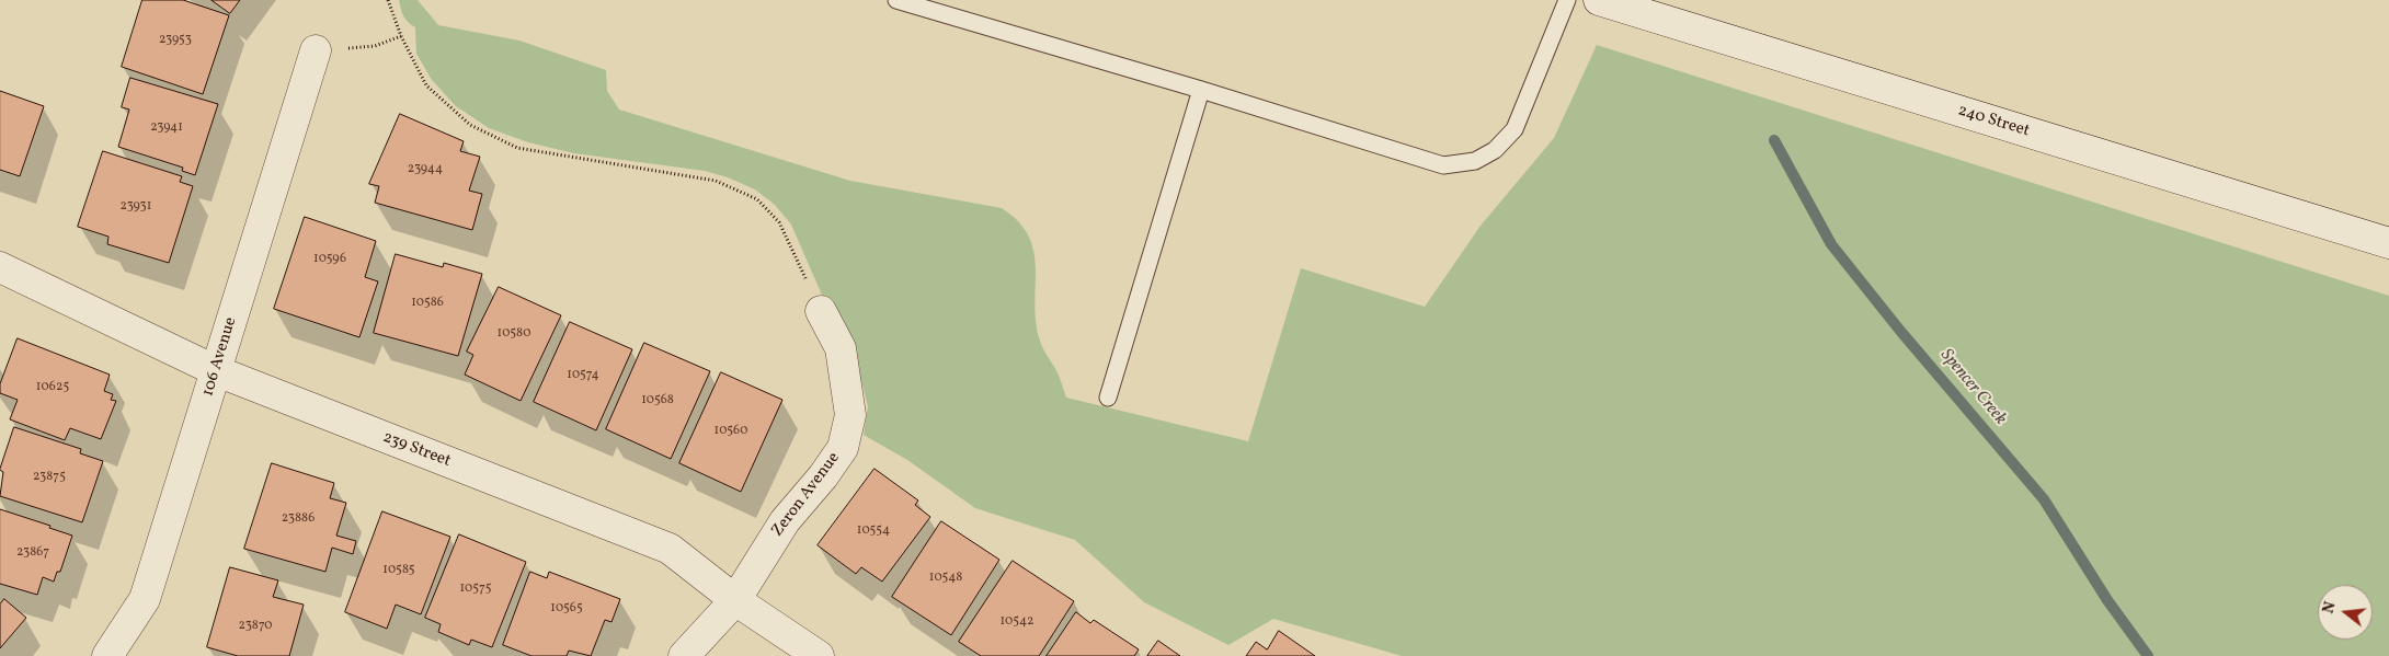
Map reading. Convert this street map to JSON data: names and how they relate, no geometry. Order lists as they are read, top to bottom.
{
  "streets": {
    "street": [
      "240 Street",
      "106 Avenue",
      "239 Street",
      "Zeron Avenue"
    ]
  },
  "crossings": [
    ["106 Avenue", "239 Street"],
    ["239 Street", "Zeron Avenue"]
  ],
  "water": ["Spencer Creek"],
  "house_numbers": [
    "23953",
    "23941",
    "23944",
    "23931",
    "10596",
    "10586",
    "10580",
    "10574",
    "10625",
    "10568",
    "10560",
    "23875",
    "23886",
    "10554",
    "23867",
    "10585",
    "10548",
    "10575",
    "10565",
    "10542",
    "23870"
  ],
  "north": "left"
}
